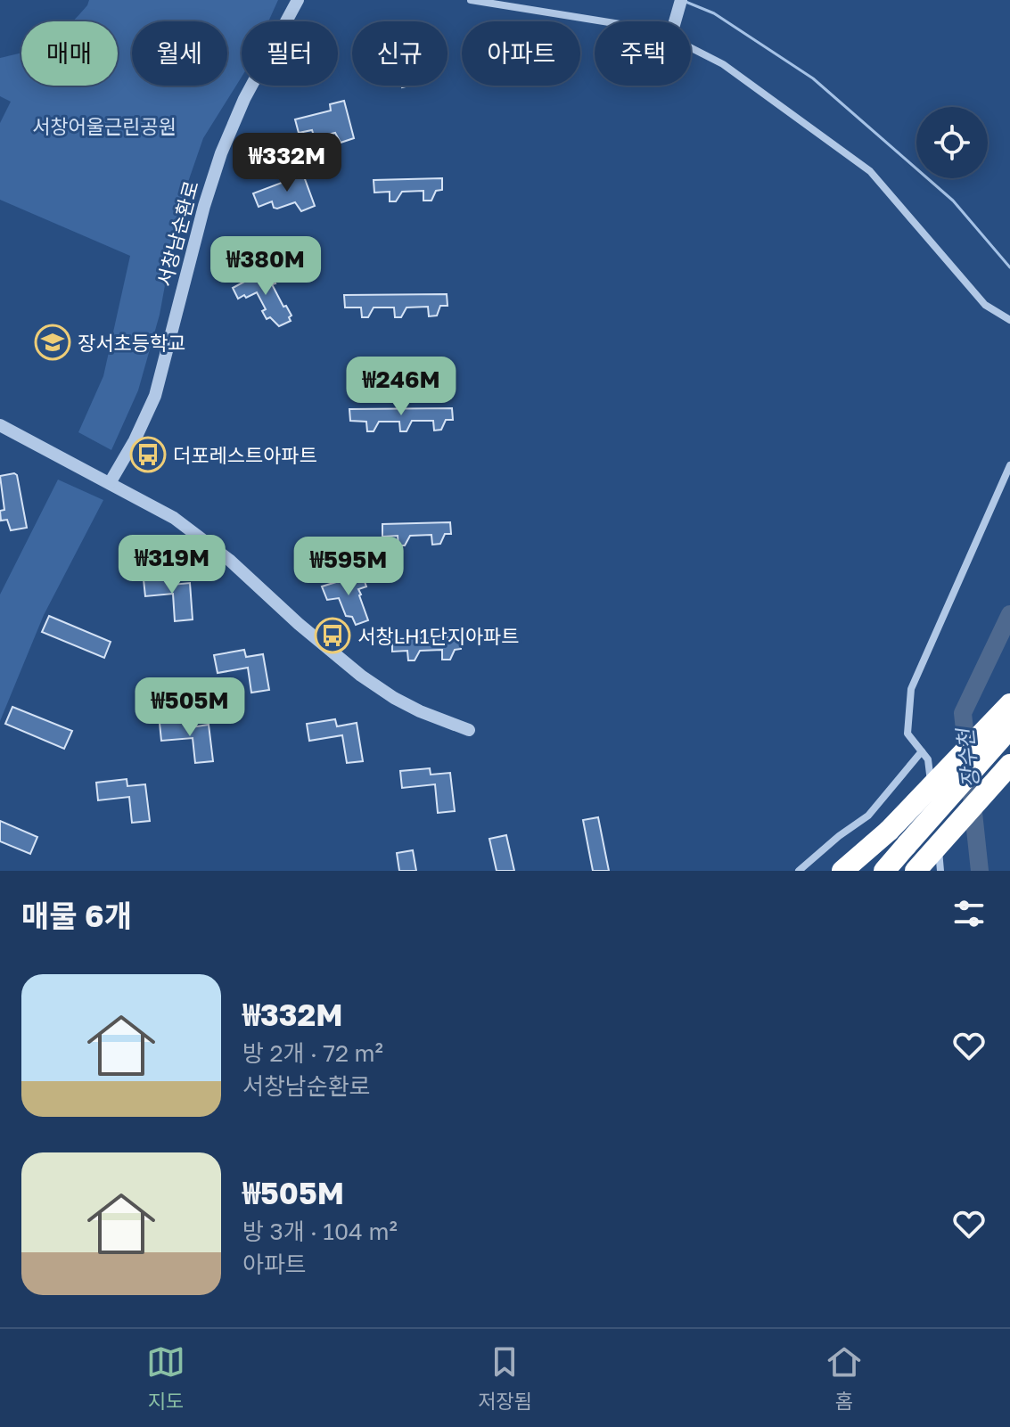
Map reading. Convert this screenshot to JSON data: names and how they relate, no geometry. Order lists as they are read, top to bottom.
{
  "streets": {
    "street": ["서창남순환로"]
  },
  "water": ["장수천"],
  "parks": ["서창어울근린공원"],
  "places": {
    "school or university": ["장서초등학교"],
    "bus stop": ["더포레스트아파트", "서창LH1단지아파트"]
  },
  "page": {
    "chip": [
      "매매",
      "월세",
      "필터",
      "신규",
      "아파트",
      "주택"
    ],
    "price": [
      "₩332M",
      "₩380M",
      "₩246M",
      "₩319M",
      "₩595M",
      "₩505M"
    ],
    "heading": "매물 6개",
    "list": [
      {
        "name": "₩332M",
        "note": "방 2개 · 72 m² · 서창남순환로"
      },
      {
        "name": "₩505M",
        "note": "방 3개 · 104 m² · 아파트"
      }
    ],
    "tabs": ["지도", "저장됨", "홈"]
  }
}
